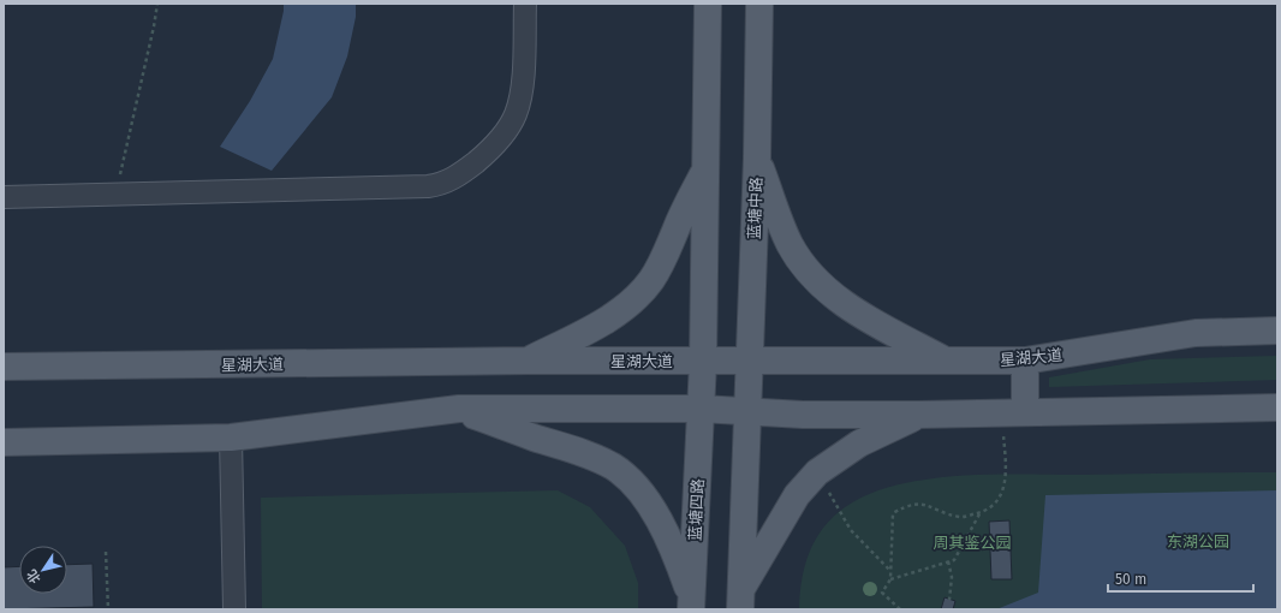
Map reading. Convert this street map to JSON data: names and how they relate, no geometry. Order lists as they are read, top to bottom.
{
  "streets": {
    "main road": ["蓝塘中路", "星湖大道", "蓝塘四路"]
  },
  "crossings": [
    ["蓝塘中路", "星湖大道"]
  ],
  "parks": ["东湖公园", "周其鉴公园"],
  "scale_bar": "50 m",
  "north": "bottom left"
}
